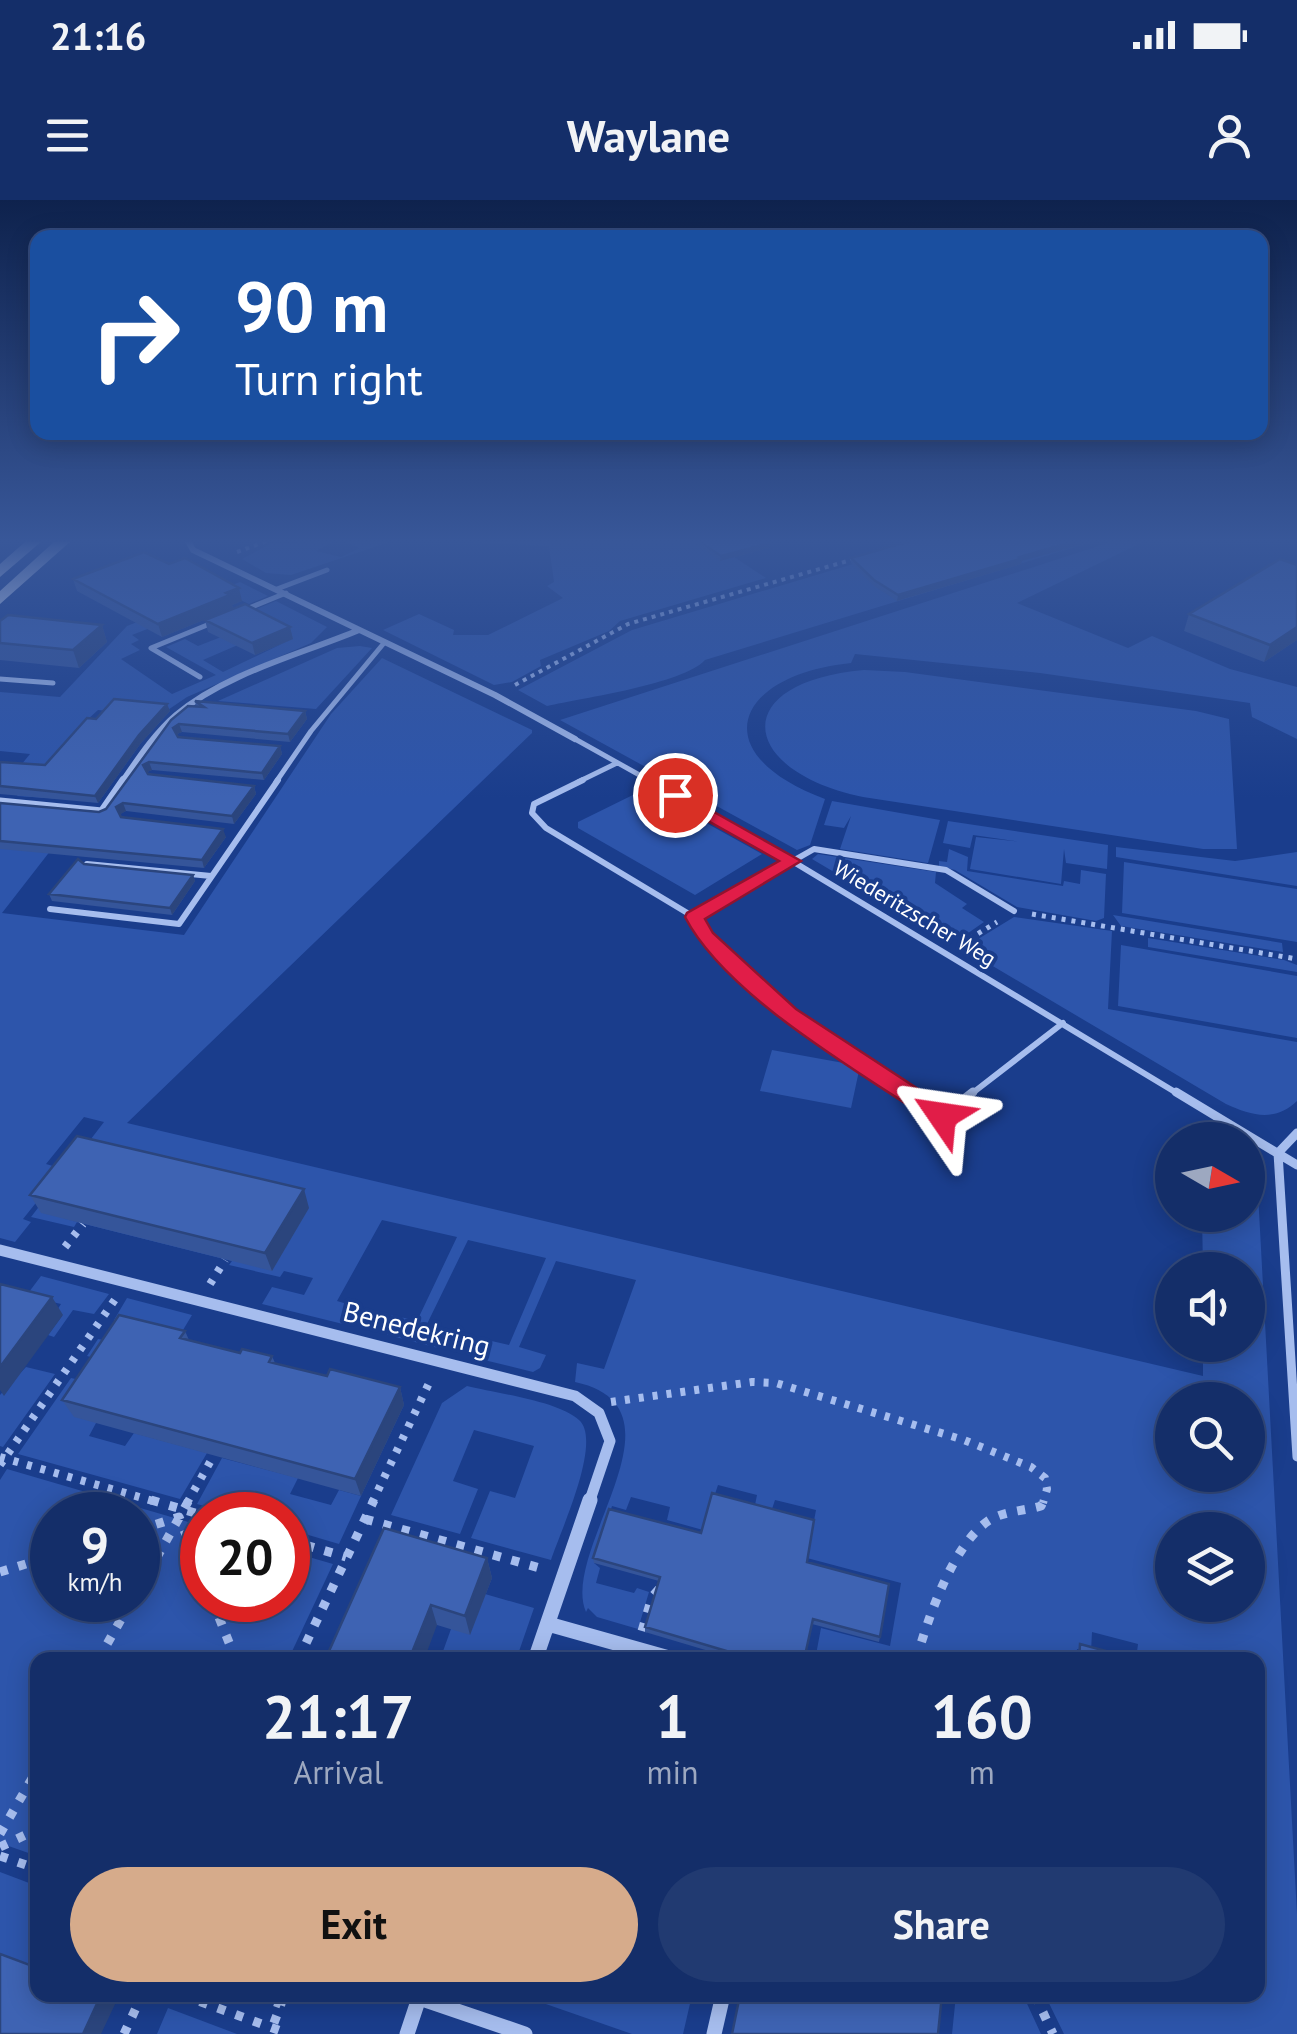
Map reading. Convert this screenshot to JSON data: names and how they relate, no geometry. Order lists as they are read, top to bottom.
{
  "streets": {
    "street": ["Wiederitzscher Weg", "Benedekring"]
  },
  "north": "right",
  "page": {
    "status": "21:16",
    "header": "Waylane",
    "turn": ["90 m", "Turn right"],
    "speed": "9 km/h",
    "limit": "20",
    "eta": [
      "21:17",
      "Arrival",
      "1",
      "min",
      "160",
      "m"
    ],
    "buttons": ["Exit", "Share"]
  }
}
